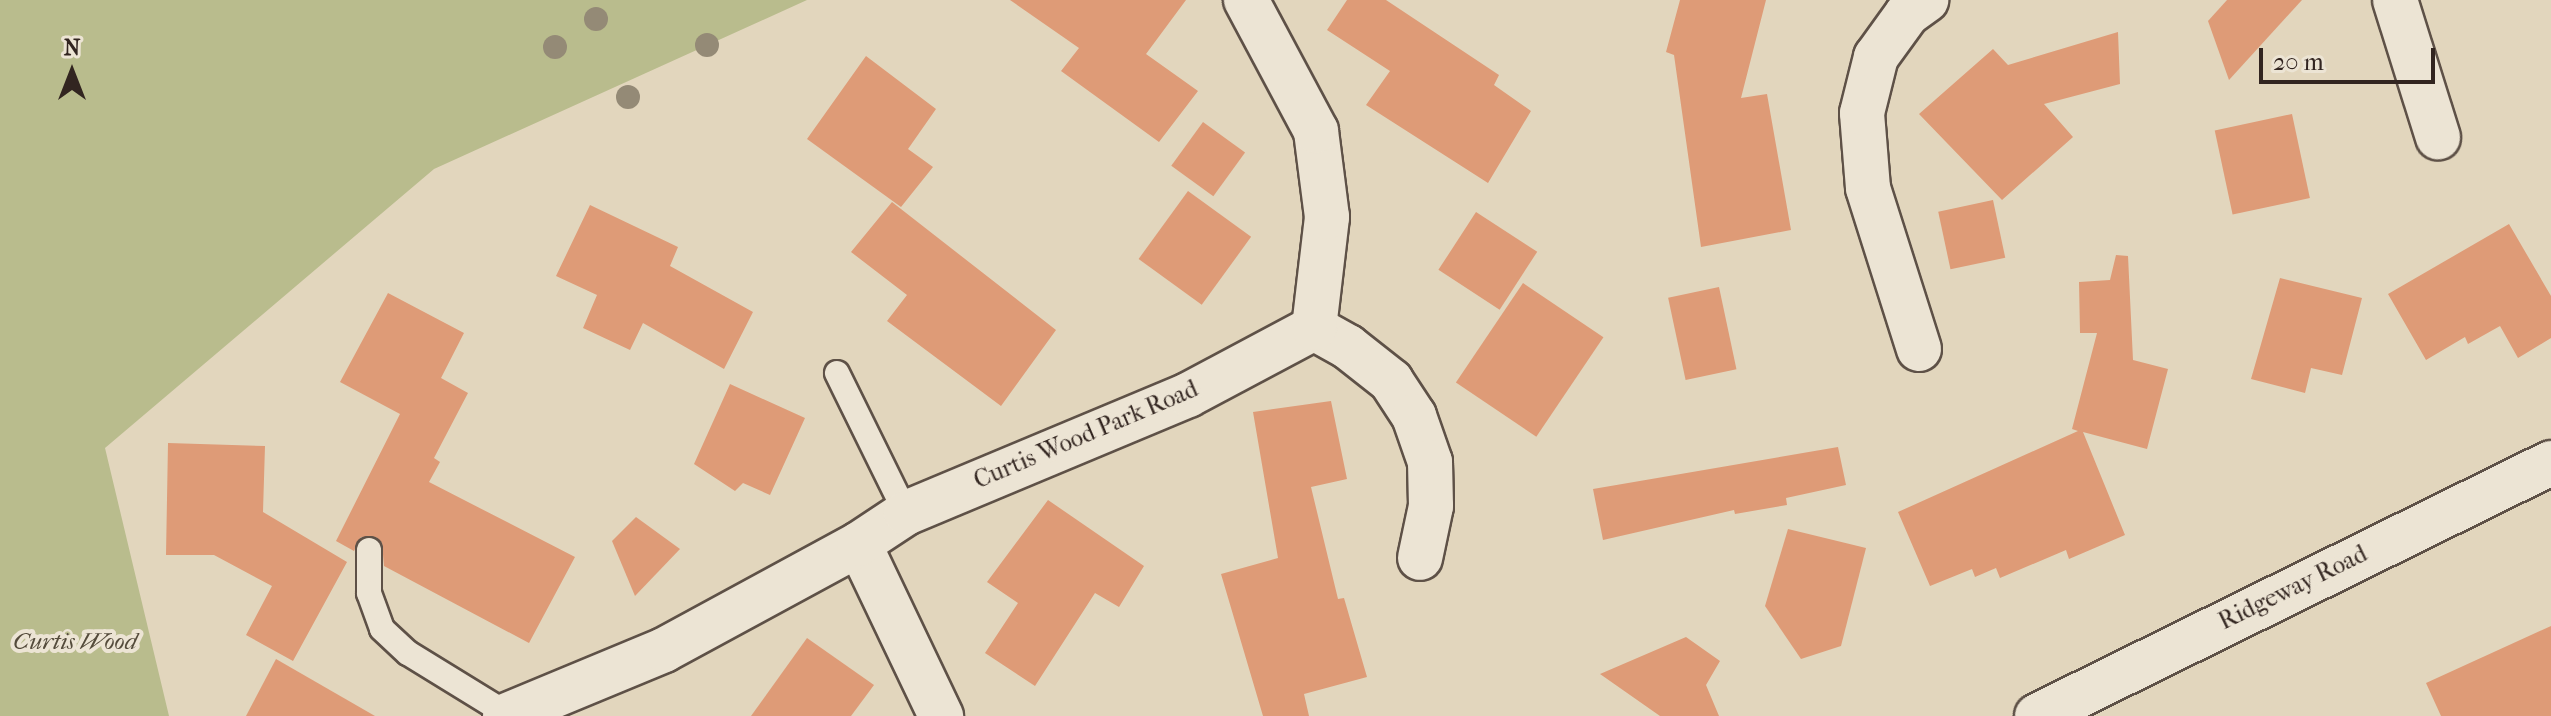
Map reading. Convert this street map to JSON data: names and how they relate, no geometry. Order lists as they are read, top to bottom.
{
  "streets": {
    "street": ["Curtis Wood Park Road", "Ridgeway Road"]
  },
  "parks": ["Curtis Wood"],
  "scale_bar": "20 m",
  "north": "top"
}
